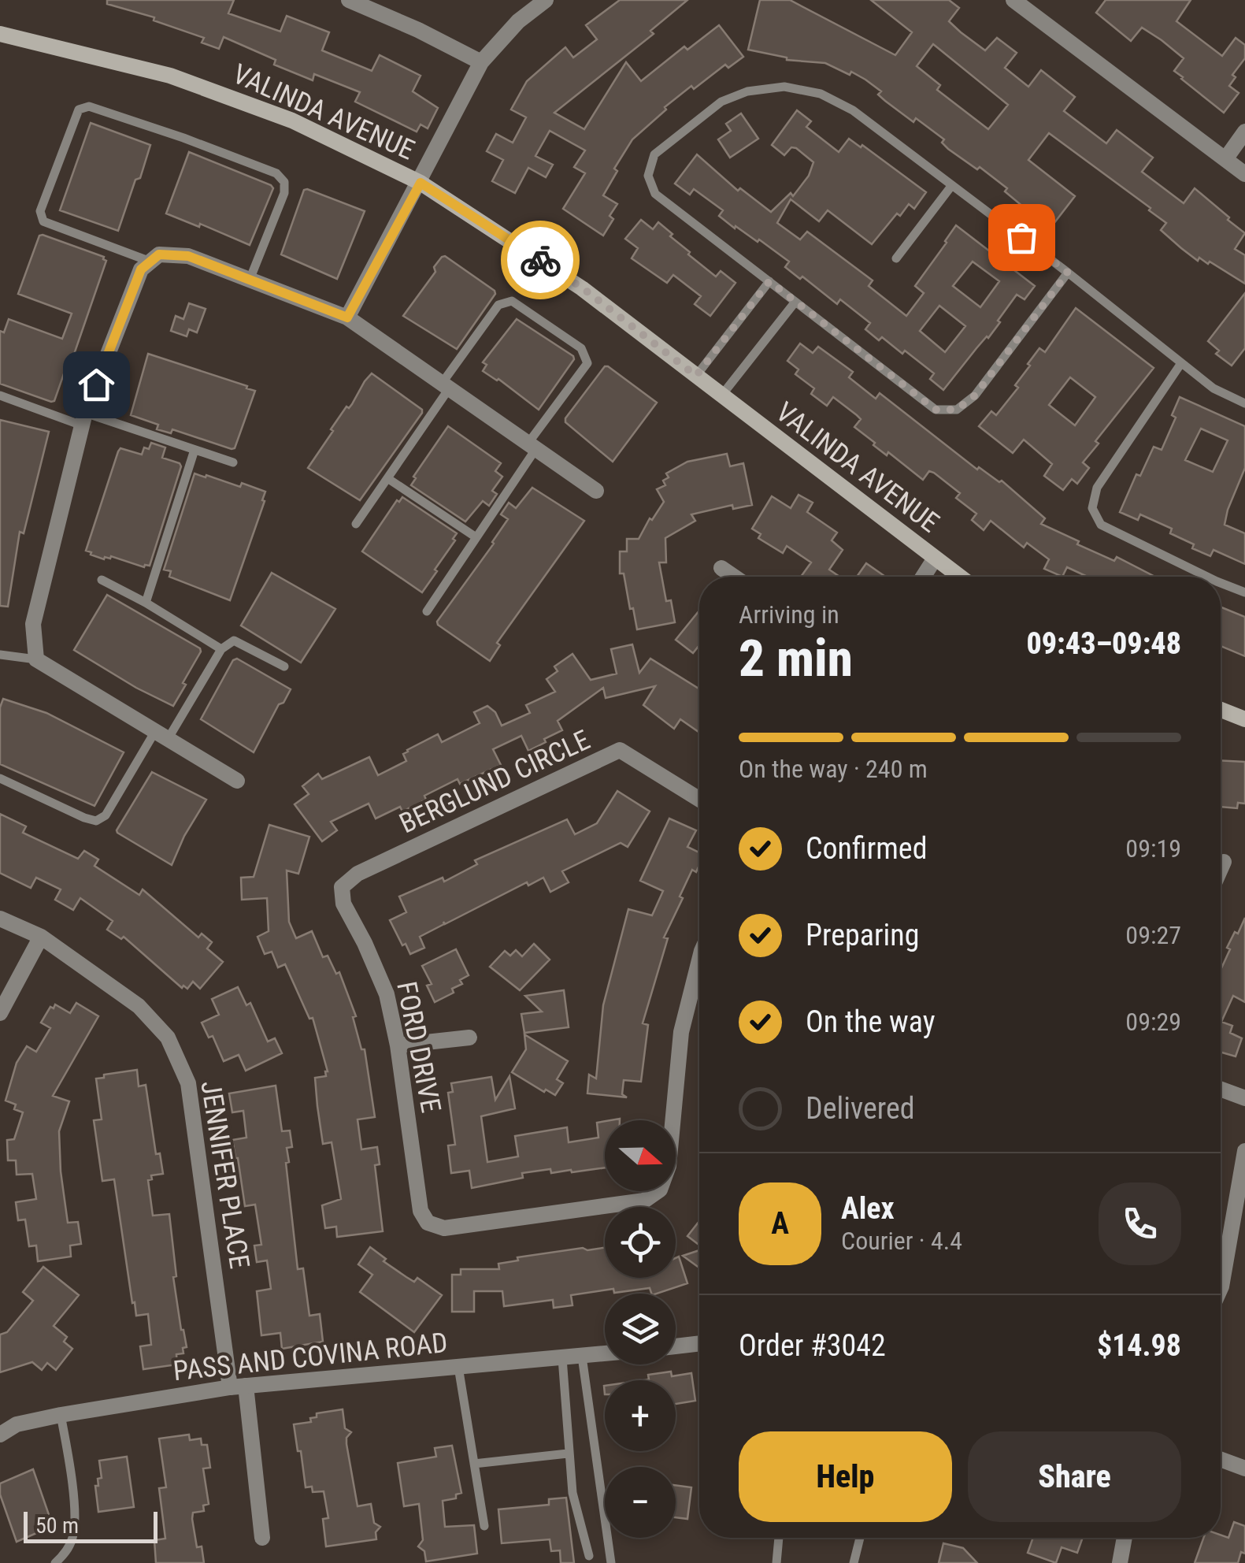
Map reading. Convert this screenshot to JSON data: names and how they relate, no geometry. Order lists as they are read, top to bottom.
{
  "streets": {
    "main road": ["VALINDA AVENUE"],
    "street": [
      "BERGLUND CIRCLE",
      "FORD DRIVE",
      "JENNIFER PLACE",
      "PASS AND COVINA ROAD"
    ]
  },
  "crossings": [
    ["BERGLUND CIRCLE", "FORD DRIVE"],
    ["JENNIFER PLACE", "PASS AND COVINA ROAD"]
  ],
  "scale_bar": "50 m",
  "north": "right",
  "page": {
    "heading": ["2 min", "Arriving in", "09:43–09:48"],
    "panel": [
      "Alex",
      "Courier · 4.4",
      "Order #3042",
      "$14.98"
    ],
    "bar": "On the way · 240 m",
    "list": [
      ["Confirmed", "09:19"],
      ["Preparing", "09:27"],
      ["On the way", "09:29"],
      "Delivered"
    ],
    "map_buttons": ["+", "−"],
    "round": "A",
    "buttons": ["Help", "Share"],
    "scale": "50 m"
  }
}
